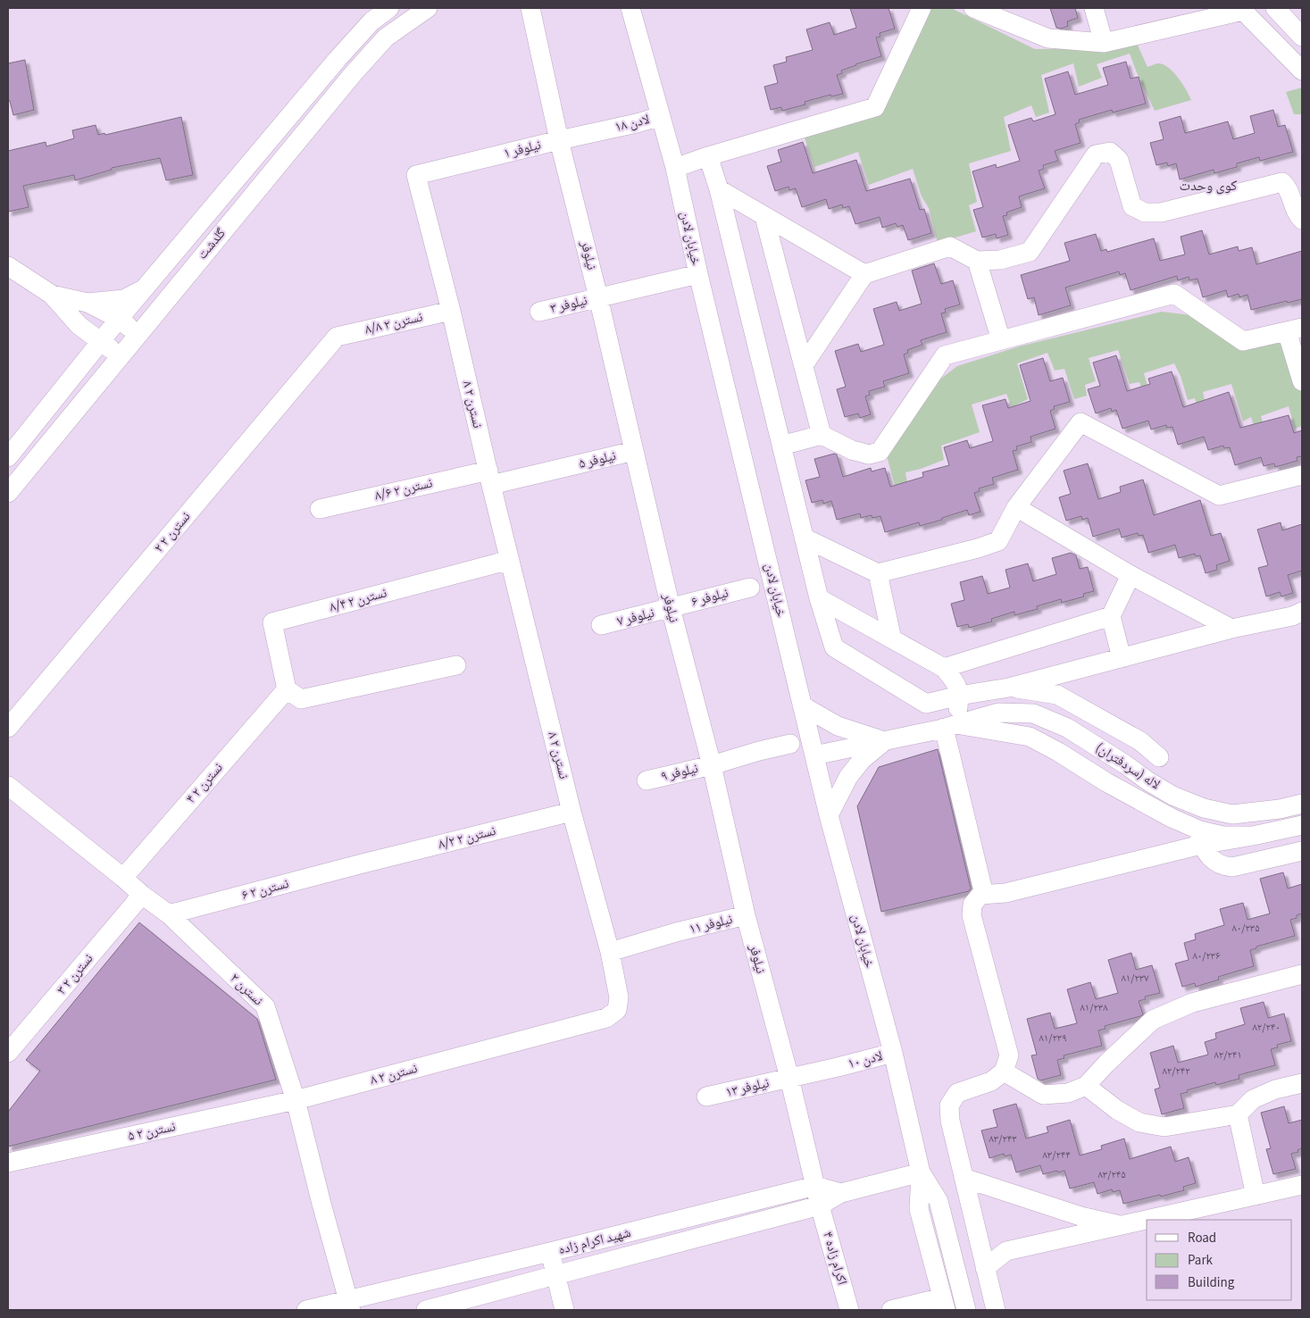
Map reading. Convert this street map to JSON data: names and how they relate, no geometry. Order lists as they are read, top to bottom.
{
  "streets": {
    "street": [
      "۱۸ لادن",
      "۱ نیلوفر",
      "خیابان لادن",
      "گلدشت",
      "نیلوفر",
      "۳ نیلوفر",
      "۸/۸ نسترن ۲",
      "۸ نسترن ۲",
      "۵ نیلوفر",
      "۸/۶ نسترن ۲",
      "۲ نسترن ۲",
      "۶ نیلوفر",
      "۸/۴ نسترن ۲",
      "۷ نیلوفر",
      "لاله (سردفتران)",
      "۹ نیلوفر",
      "۴ نسترن ۲",
      "۸/۲ نسترن ۲",
      "۶ نسترن ۲",
      "۱۱ نیلوفر",
      "۳ نسترن ۲",
      "نسترن ۲",
      "۱۰ لادن",
      "۱۳ نیلوفر",
      "۵ نسترن ۲",
      "شهید اکرام زاده",
      "۴ اکرام زاده"
    ]
  },
  "crossings": [
    ["۱۸ لادن", "۱ نیلوفر"],
    ["۱۸ لادن", "خیابان لادن"],
    ["۱۸ لادن", "نیلوفر"],
    ["۱ نیلوفر", "نیلوفر"],
    ["۱ نیلوفر", "۸ نسترن ۲"],
    ["خیابان لادن", "۳ نیلوفر"],
    ["خیابان لادن", "لاله (سردفتران)"],
    ["خیابان لادن", "۱۰ لادن"],
    ["خیابان لادن", "شهید اکرام زاده"],
    ["نیلوفر", "۳ نیلوفر"],
    ["نیلوفر", "۵ نیلوفر"],
    ["نیلوفر", "۶ نیلوفر"],
    ["نیلوفر", "۷ نیلوفر"],
    ["نیلوفر", "۹ نیلوفر"],
    ["نیلوفر", "۱۱ نیلوفر"],
    ["نیلوفر", "۱۰ لادن"],
    ["نیلوفر", "۱۳ نیلوفر"],
    ["نیلوفر", "شهید اکرام زاده"],
    ["نیلوفر", "۴ اکرام زاده"],
    ["۸/۸ نسترن ۲", "۸ نسترن ۲"],
    ["۸/۸ نسترن ۲", "۲ نسترن ۲"],
    ["۸ نسترن ۲", "۵ نیلوفر"],
    ["۸ نسترن ۲", "۸/۶ نسترن ۲"],
    ["۸ نسترن ۲", "۸/۴ نسترن ۲"],
    ["۸ نسترن ۲", "۸/۲ نسترن ۲"],
    ["۸ نسترن ۲", "۱۱ نیلوفر"],
    ["۸ نسترن ۲", "نسترن ۲"],
    ["۸ نسترن ۲", "۵ نسترن ۲"],
    ["۵ نیلوفر", "۸/۶ نسترن ۲"],
    ["۶ نیلوفر", "۷ نیلوفر"],
    ["۸/۴ نسترن ۲", "۴ نسترن ۲"],
    ["۴ نسترن ۲", "نسترن ۲"],
    ["۸/۲ نسترن ۲", "۶ نسترن ۲"],
    ["۶ نسترن ۲", "نسترن ۲"],
    ["۳ نسترن ۲", "نسترن ۲"],
    ["نسترن ۲", "۵ نسترن ۲"],
    ["نسترن ۲", "شهید اکرام زاده"],
    ["۱۰ لادن", "۱۳ نیلوفر"],
    ["شهید اکرام زاده", "۴ اکرام زاده"]
  ],
  "districts": ["کوی وحدت"],
  "house_numbers": [
    "۸۰/۲۳۵",
    "۸۰/۲۳۶",
    "۸۱/۲۳۷",
    "۸۱/۲۳۸",
    "۸۲/۲۴۰",
    "۸۱/۲۳۹",
    "۸۲/۲۴۱",
    "۸۲/۲۴۲",
    "۸۳/۲۴۳",
    "۸۳/۲۴۴",
    "۸۳/۲۴۵"
  ],
  "legend": ["Road", "Park", "Building"]
}
